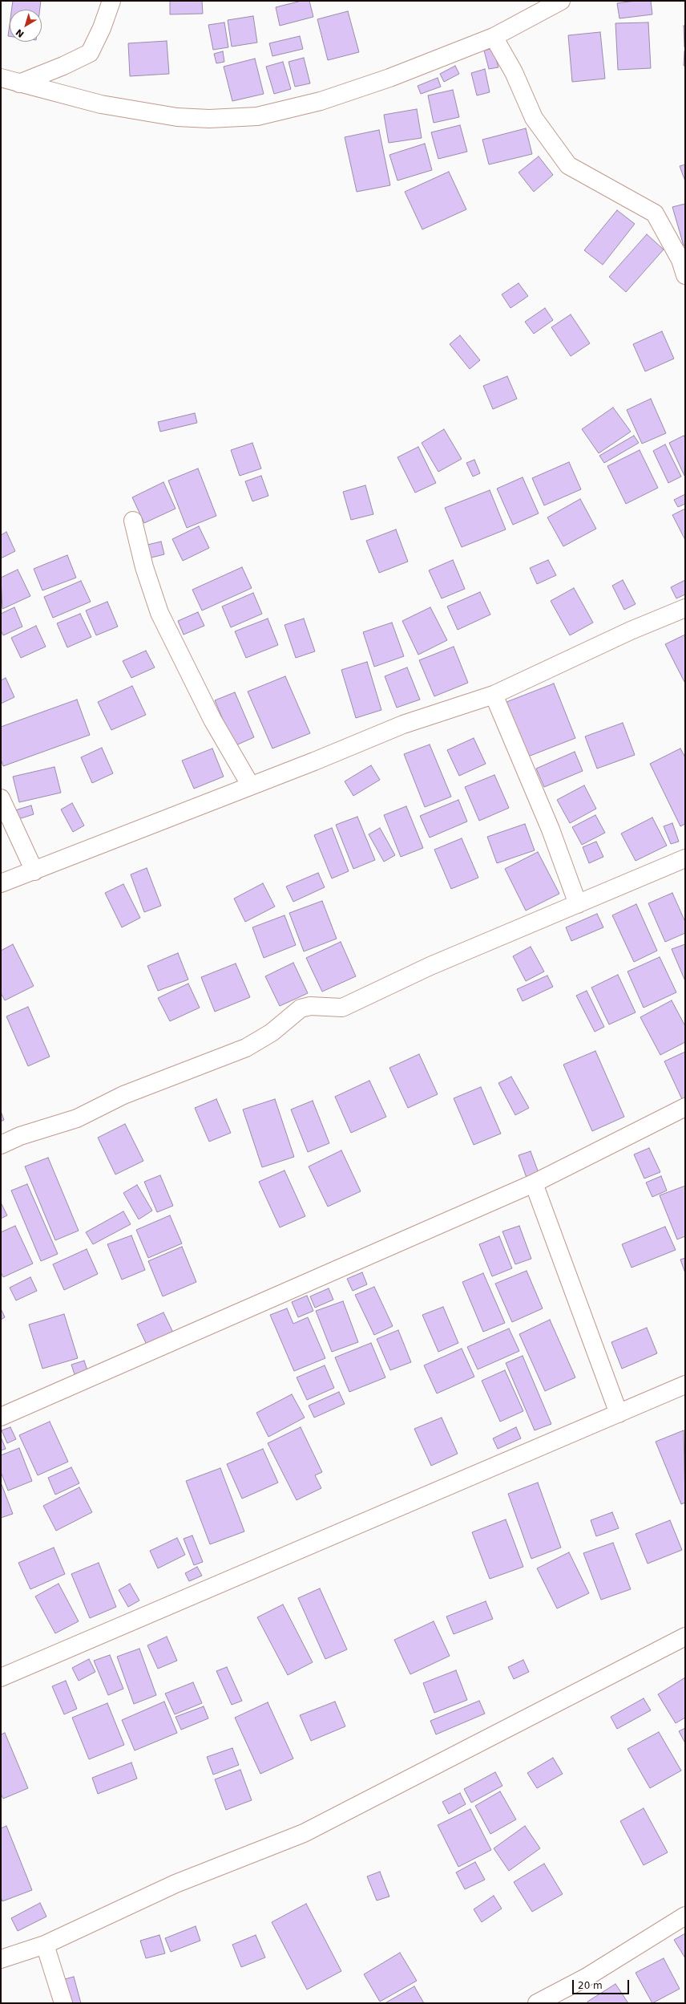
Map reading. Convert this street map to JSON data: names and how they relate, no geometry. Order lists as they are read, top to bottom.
{
  "scale_bar": "20 m",
  "north": "bottom left"
}
